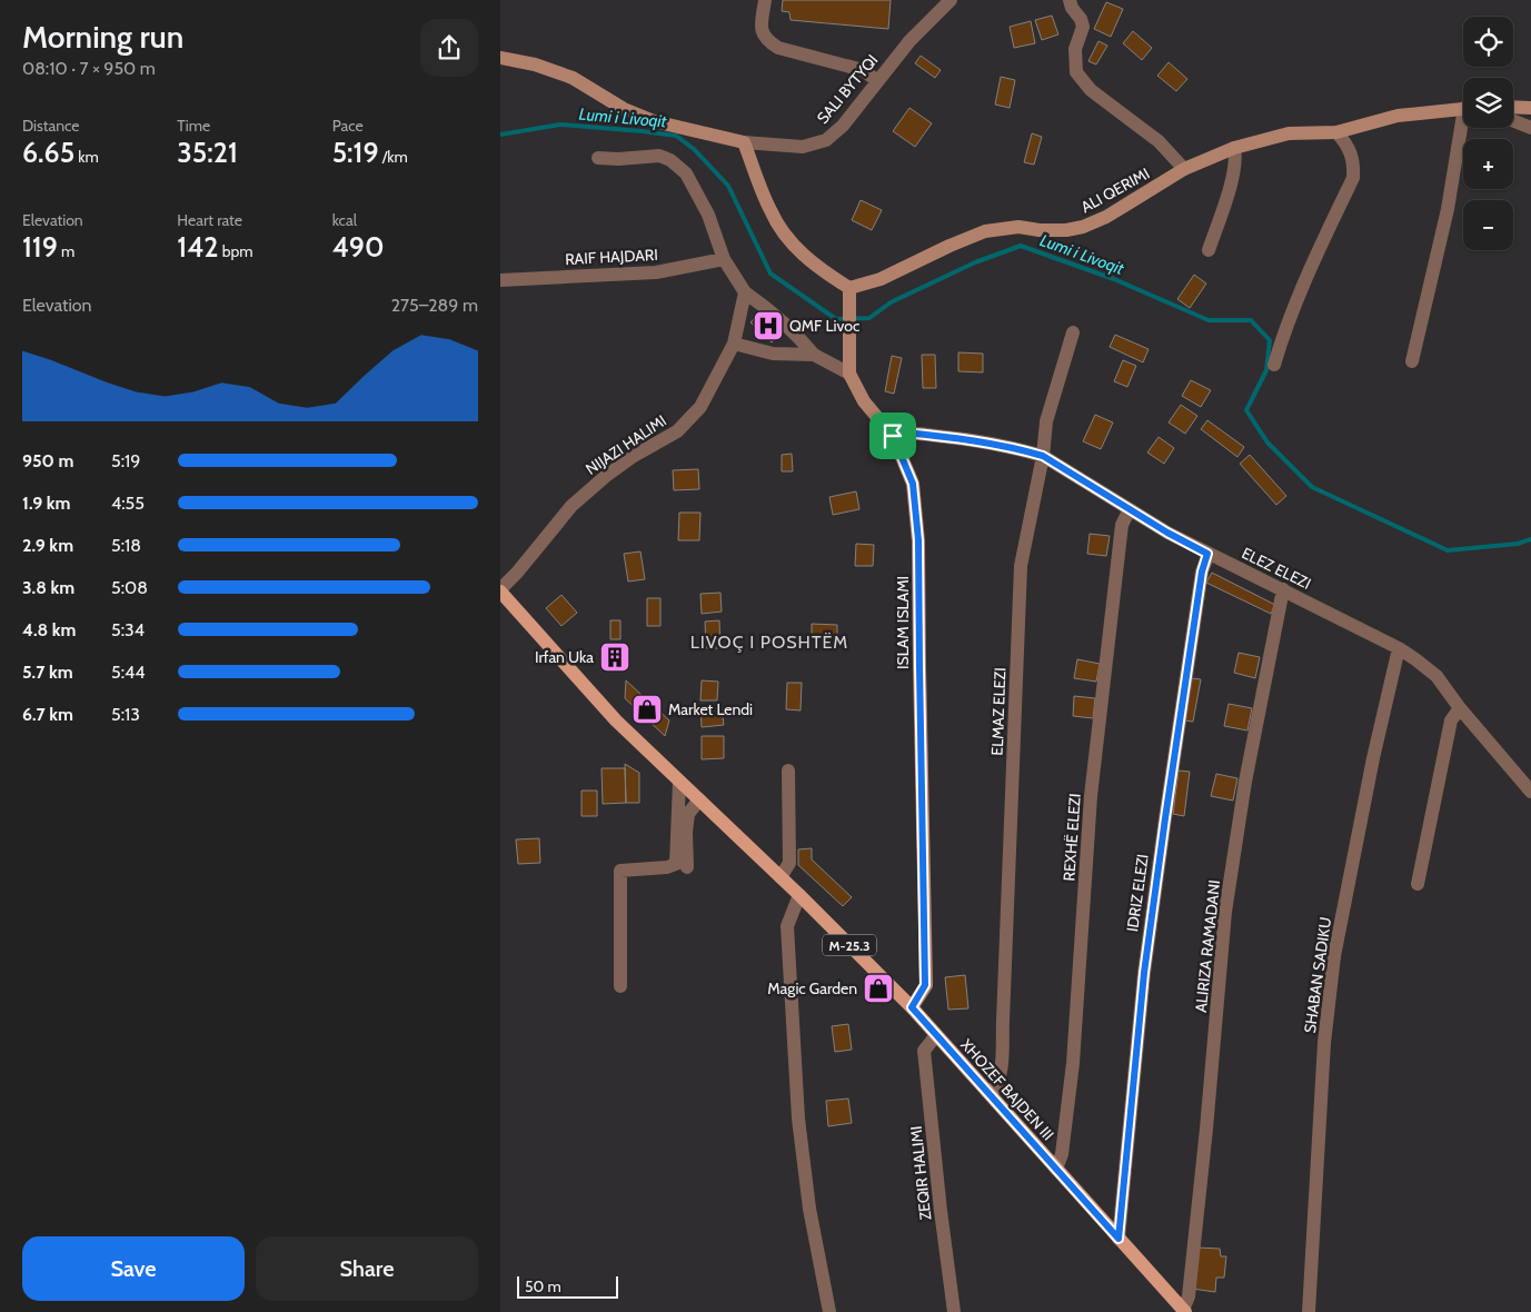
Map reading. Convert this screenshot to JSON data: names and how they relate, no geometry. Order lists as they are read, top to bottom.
{
  "streets": {
    "main road": ["M-25.3", "XHOZEF BAJDEN III"],
    "street": [
      "SALI BYTYQI",
      "ALI QERIMI",
      "RAIF HAJDARI",
      "NIJAZI HALIMI",
      "ELEZ ELEZI",
      "ISLAM ISLAMI",
      "ELMAZ ELEZI",
      "REXHË ELEZI",
      "IDRIZ ELEZI",
      "ALIRIZA RAMADANI",
      "SHABAN SADIKU",
      "ZEQIR HALIMI"
    ]
  },
  "crossings": [
    ["NIJAZI HALIMI", "XHOZEF BAJDEN III"],
    ["ELEZ ELEZI", "ISLAM ISLAMI"],
    ["ELEZ ELEZI", "ELMAZ ELEZI"],
    ["ELEZ ELEZI", "REXHË ELEZI"],
    ["ELEZ ELEZI", "IDRIZ ELEZI"],
    ["ELEZ ELEZI", "ALIRIZA RAMADANI"],
    ["ELEZ ELEZI", "SHABAN SADIKU"],
    ["ISLAM ISLAMI", "XHOZEF BAJDEN III"],
    ["ELMAZ ELEZI", "XHOZEF BAJDEN III"],
    ["REXHË ELEZI", "XHOZEF BAJDEN III"],
    ["IDRIZ ELEZI", "XHOZEF BAJDEN III"],
    ["ALIRIZA RAMADANI", "XHOZEF BAJDEN III"],
    ["XHOZEF BAJDEN III", "ZEQIR HALIMI"]
  ],
  "districts": ["LIVOÇ I POSHTËM"],
  "water": ["Lumi i Livoqit"],
  "places": {
    "hospital": ["QMF Livoc"],
    "building": ["Irfan Uka"],
    "shop": ["Market Lendi", "Magic Garden"]
  },
  "scale_bar": "50 m",
  "page": {
    "heading": ["Morning run", "08:10 · 7 × 950 m"],
    "map_buttons": ["+", "−"],
    "stats": [
      ["Distance", "6.65 km"],
      ["Time", "35:21"],
      ["Pace", "5:19 /km"],
      ["Elevation", "119 m"],
      ["Heart rate", "142 bpm"],
      ["kcal", "490"]
    ],
    "chart": ["Elevation", "275–289 m"],
    "list": [
      {
        "name": "950 m",
        "note": "5:19"
      },
      {
        "name": "1.9 km",
        "note": "4:55"
      },
      {
        "name": "2.9 km",
        "note": "5:18"
      },
      {
        "name": "3.8 km",
        "note": "5:08"
      },
      {
        "name": "4.8 km",
        "note": "5:34"
      },
      {
        "name": "5.7 km",
        "note": "5:44"
      },
      {
        "name": "6.7 km",
        "note": "5:13"
      }
    ],
    "buttons": ["Save", "Share"],
    "scale": "50 m"
  }
}
